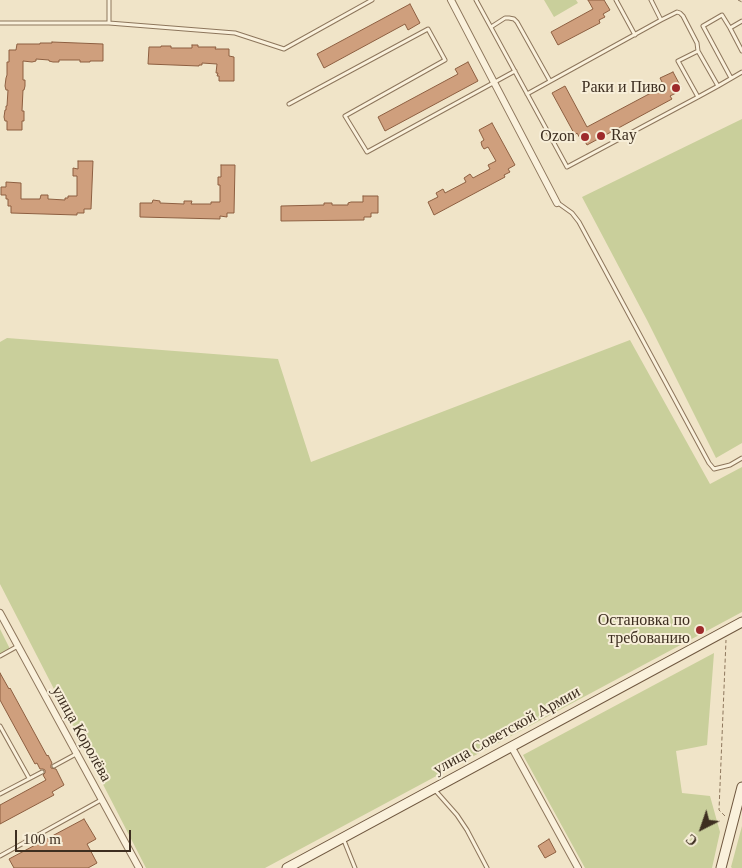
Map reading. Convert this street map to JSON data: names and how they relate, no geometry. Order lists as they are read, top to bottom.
{
  "streets": {
    "main road": ["улица Советской Армии"],
    "street": ["улица Королёва"]
  },
  "places": [
    "Раки и Пиво",
    "Ray",
    "Ozon",
    "Остановка по требованию"
  ],
  "scale_bar": "100 m",
  "north": "bottom left"
}
